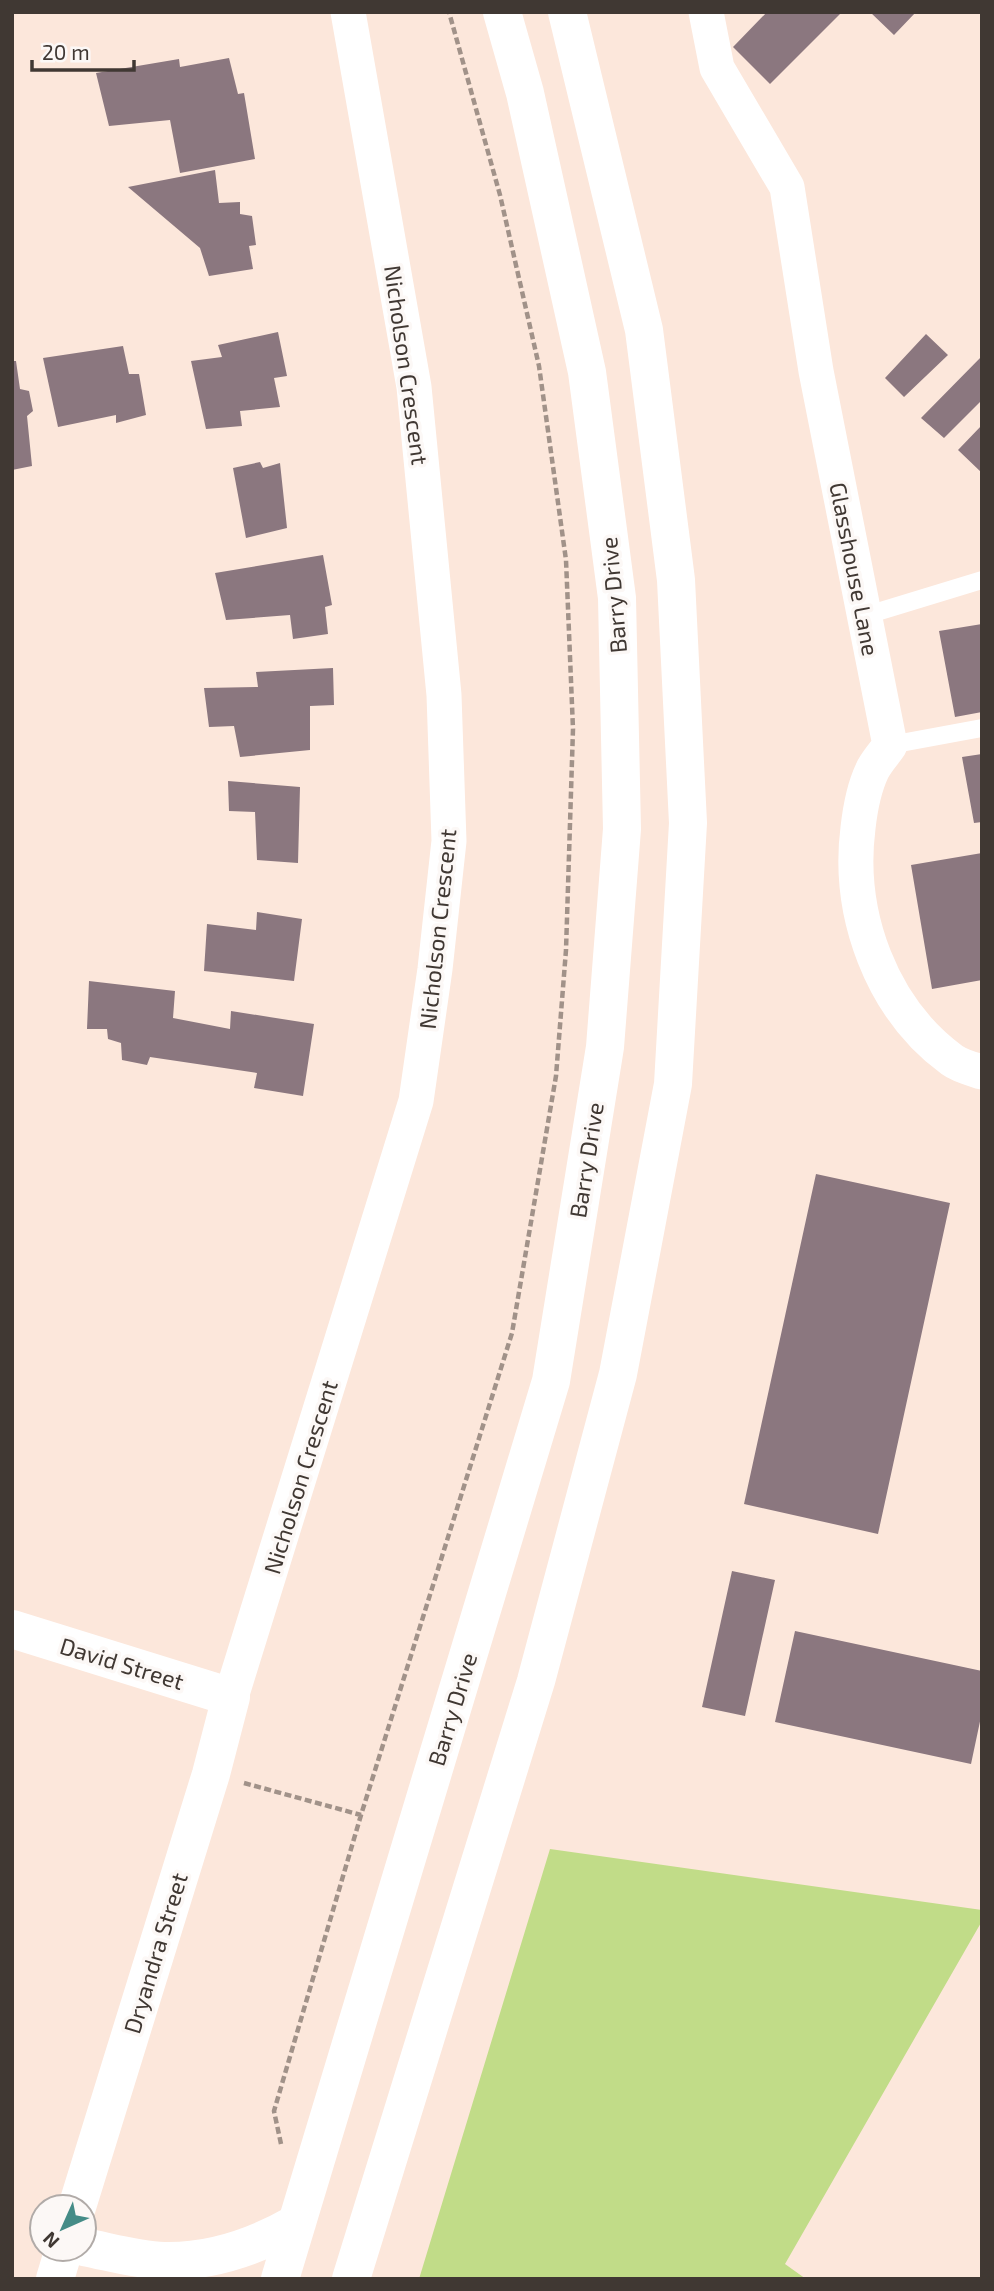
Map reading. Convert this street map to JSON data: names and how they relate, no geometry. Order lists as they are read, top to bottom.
{
  "streets": {
    "main road": ["Barry Drive", "David Street", "Dryandra Street"],
    "street": ["Nicholson Crescent", "Glasshouse Lane"]
  },
  "crossings": [
    ["Nicholson Crescent", "David Street"],
    ["Nicholson Crescent", "Dryandra Street"],
    ["David Street", "Dryandra Street"]
  ],
  "scale_bar": "20 m",
  "north": "bottom left"
}
